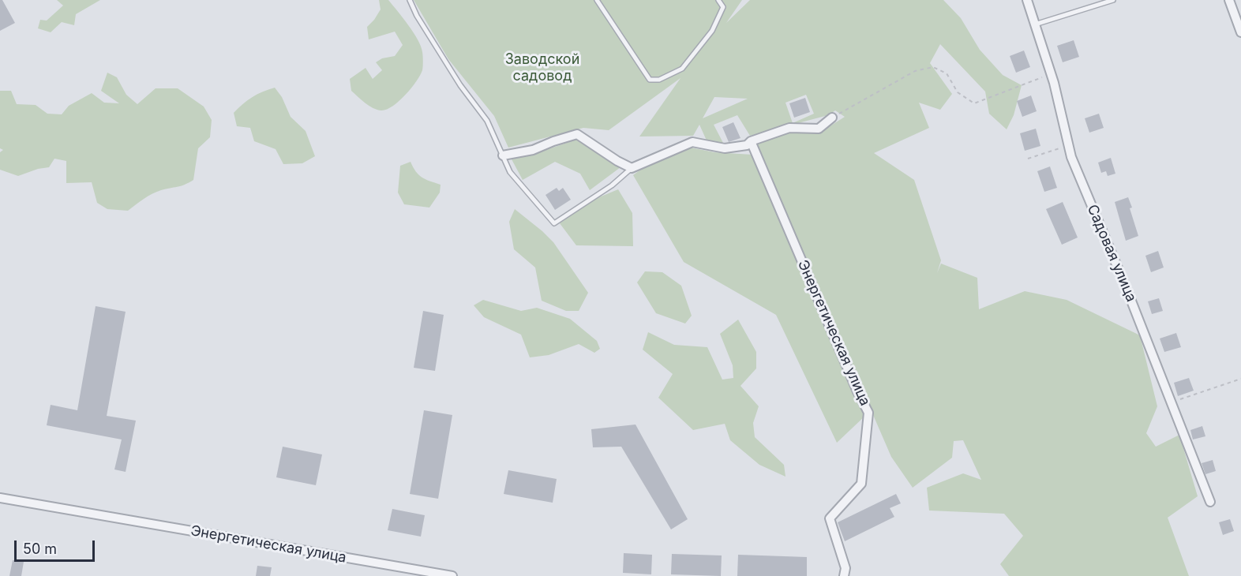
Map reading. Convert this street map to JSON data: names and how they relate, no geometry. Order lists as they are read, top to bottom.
{
  "streets": {
    "street": ["Садовая улица", "Энергетическая улица"]
  },
  "parks": ["Заводской садовод"],
  "scale_bar": "50 m"
}
